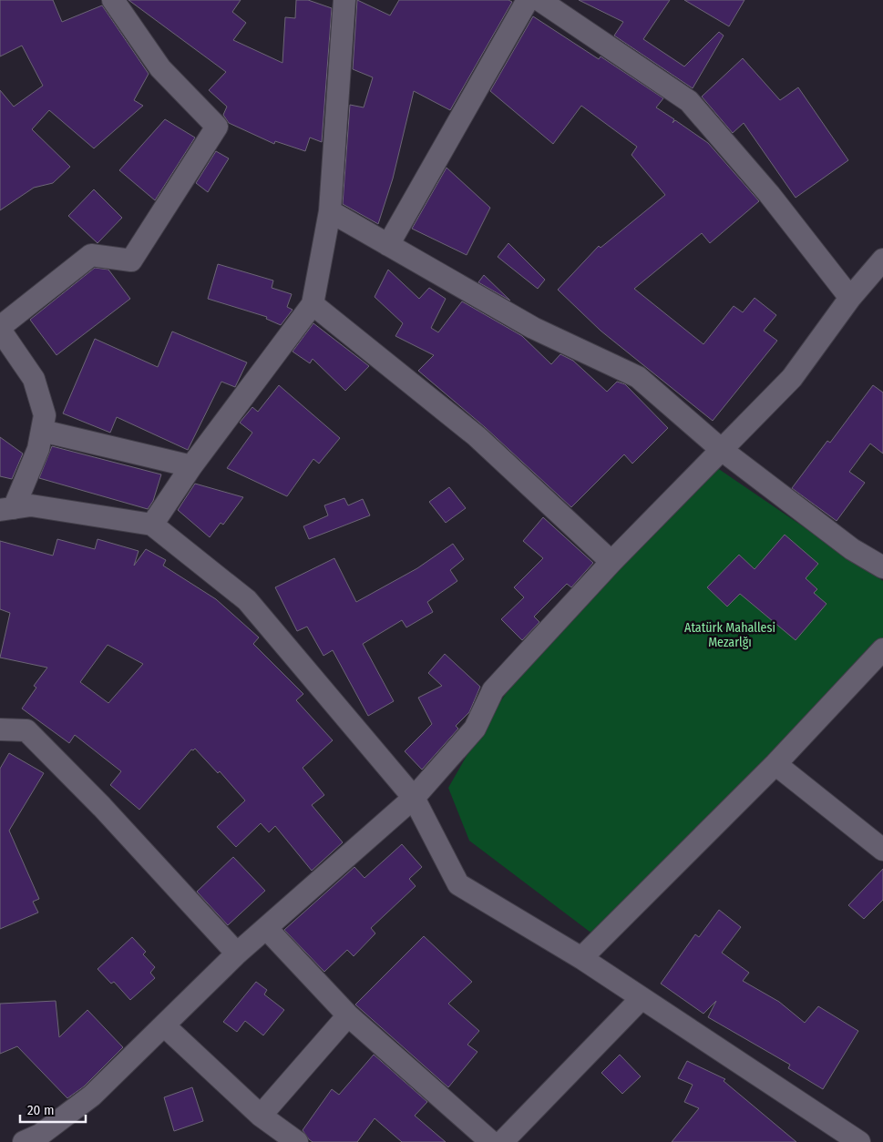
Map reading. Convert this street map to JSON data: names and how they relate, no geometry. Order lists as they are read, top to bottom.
{
  "parks": ["Atatürk Mahallesi Mezarlğı"],
  "scale_bar": "20 m"
}
